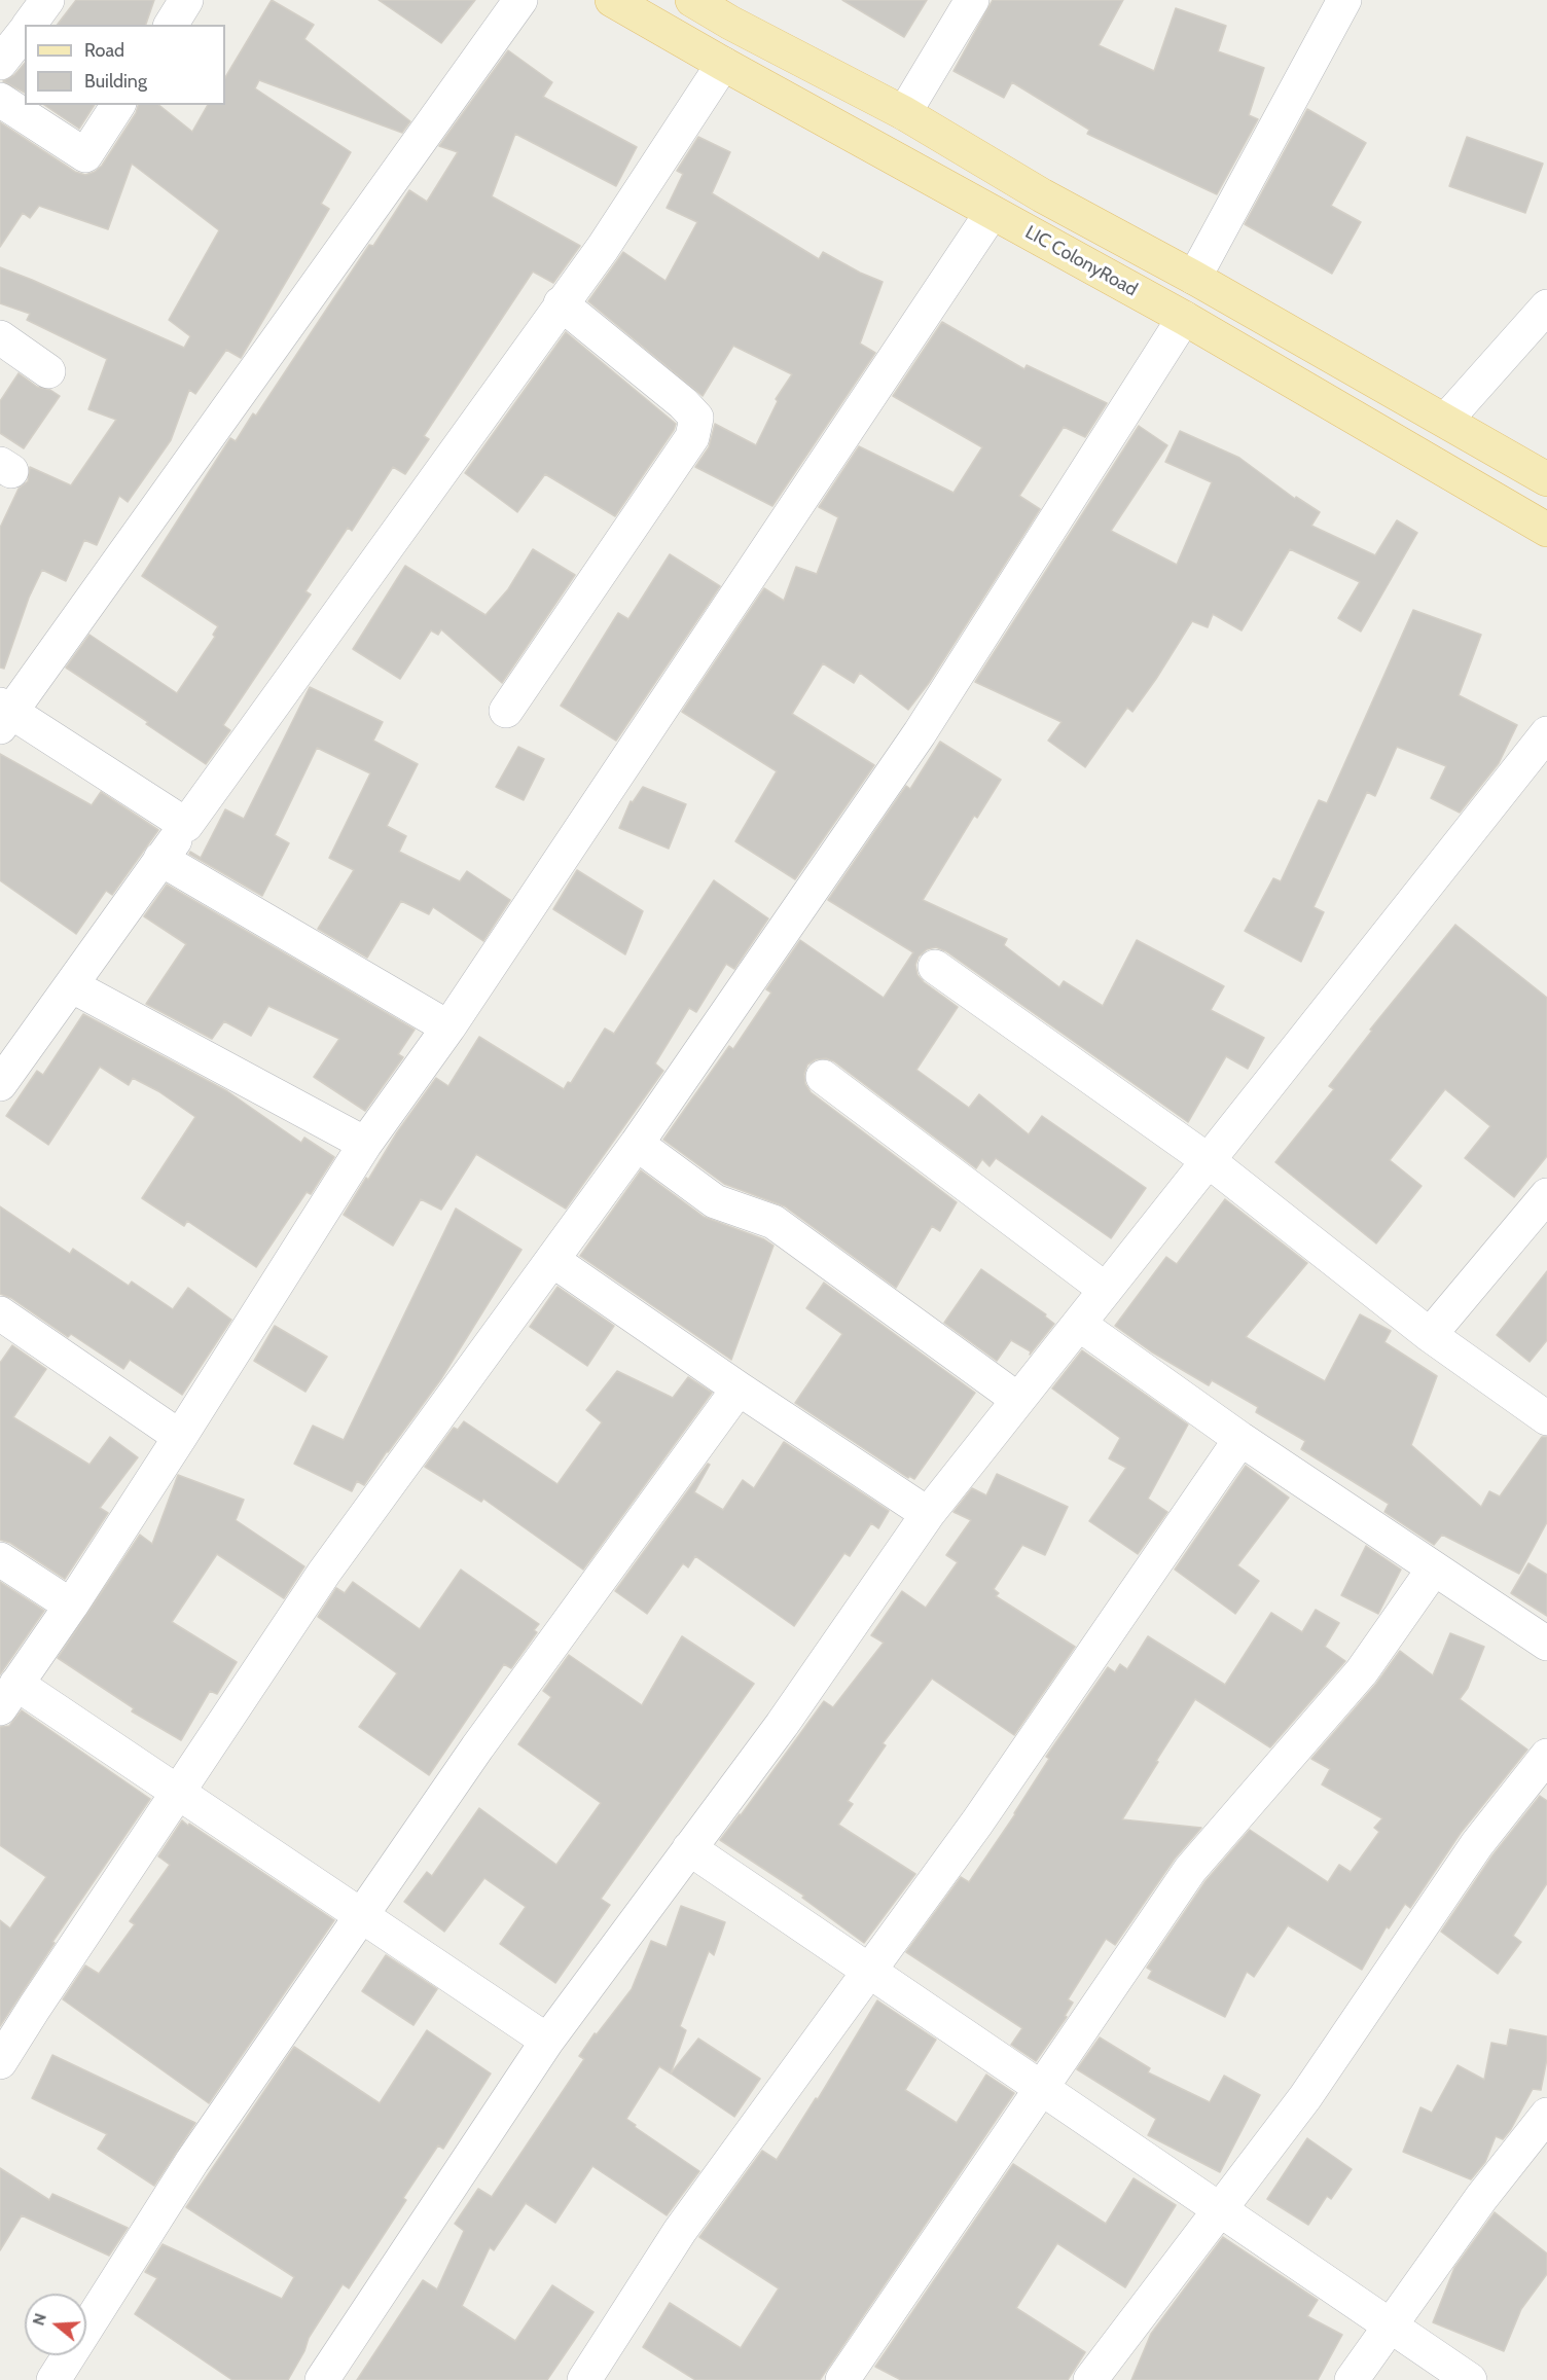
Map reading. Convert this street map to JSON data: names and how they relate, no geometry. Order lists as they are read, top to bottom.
{
  "streets": {
    "main road": ["LIC ColonyRoad"]
  },
  "legend": ["Road", "Building"],
  "north": "left"
}
